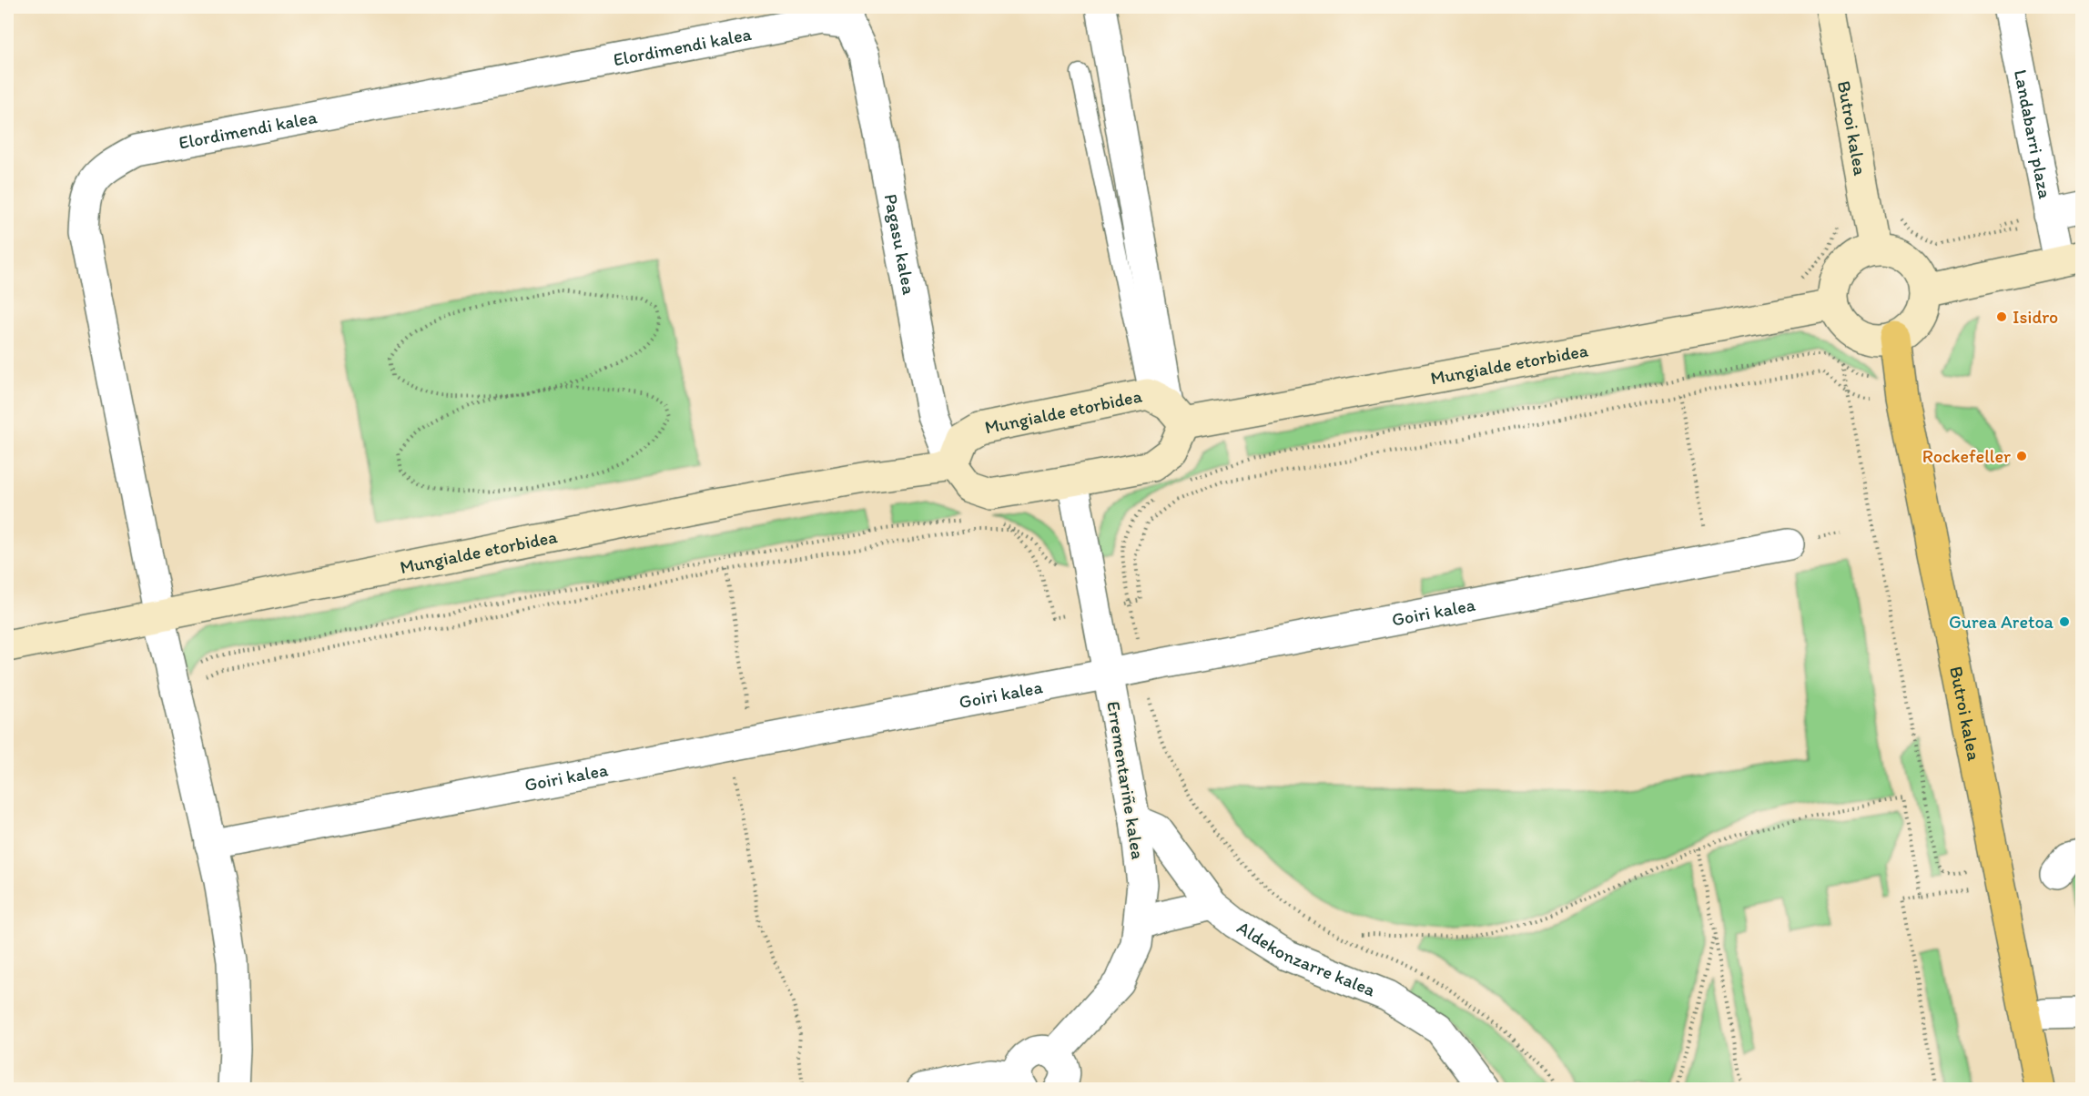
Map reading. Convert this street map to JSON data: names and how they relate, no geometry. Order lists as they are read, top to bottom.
{
  "streets": {
    "main road": ["Butroi kalea"],
    "street": [
      "Elordimendi kalea",
      "Landabarri plaza",
      "Pagasu kalea",
      "Mungialde etorbidea",
      "Goiri kalea",
      "Errementariñe kalea",
      "Aldekonzarre kalea"
    ]
  },
  "crossings": [
    ["Elordimendi kalea", "Pagasu kalea"],
    ["Elordimendi kalea", "Mungialde etorbidea"],
    ["Elordimendi kalea", "Goiri kalea"],
    ["Butroi kalea", "Mungialde etorbidea"],
    ["Pagasu kalea", "Mungialde etorbidea"],
    ["Goiri kalea", "Errementariñe kalea"],
    ["Errementariñe kalea", "Aldekonzarre kalea"]
  ],
  "places": ["Isidro", "Rockefeller", "Gurea Aretoa"]
}
